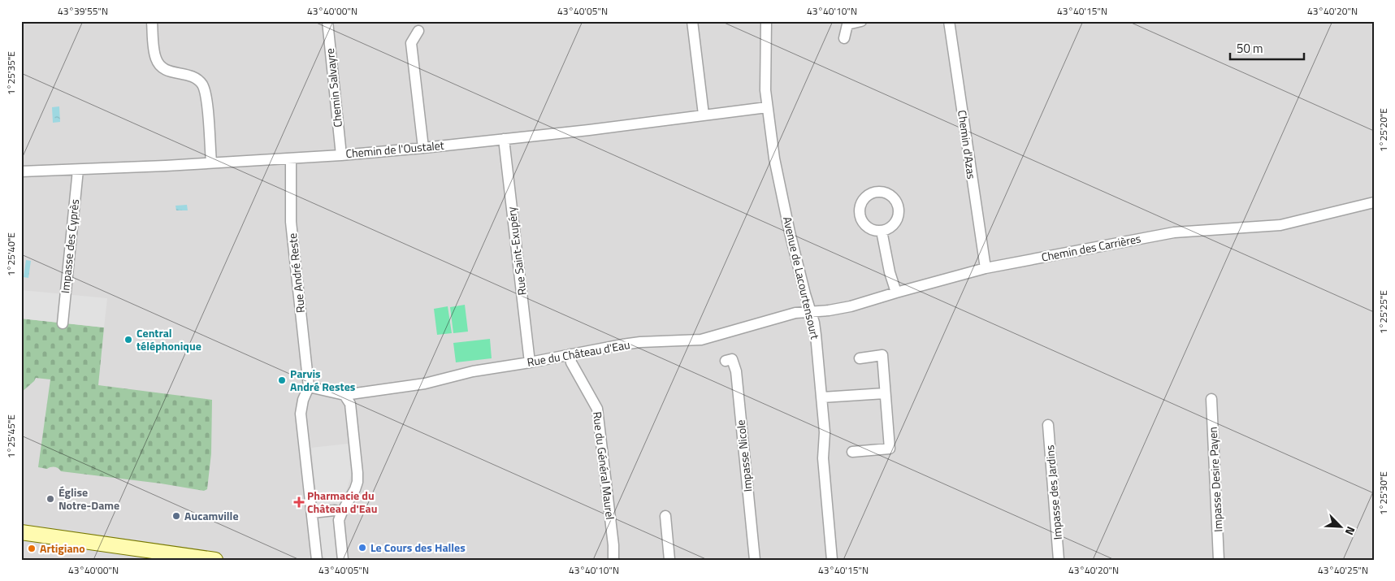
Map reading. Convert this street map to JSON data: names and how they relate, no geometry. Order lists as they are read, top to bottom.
{
  "streets": {
    "street": [
      "Chemin Salvayre",
      "Chemin d'Azas",
      "Chemin de l'Oustalet",
      "Impasse des Cyprès",
      "Chemin des Carrières",
      "Rue Saint-Exupéry",
      "Rue André Reste",
      "Avenue de Lacourtensourt",
      "Rue du Château d'Eau",
      "Impasse Nicole",
      "Rue du Général Maurel",
      "Impasse Desire Payen",
      "Impasse des Jardins"
    ]
  },
  "crossings": [
    ["Chemin Salvayre", "Chemin de l'Oustalet"],
    ["Chemin d'Azas", "Chemin des Carrières"],
    ["Chemin de l'Oustalet", "Impasse des Cyprès"],
    ["Chemin de l'Oustalet", "Rue Saint-Exupéry"],
    ["Chemin de l'Oustalet", "Rue André Reste"],
    ["Chemin de l'Oustalet", "Avenue de Lacourtensourt"],
    ["Chemin des Carrières", "Avenue de Lacourtensourt"],
    ["Chemin des Carrières", "Rue du Château d'Eau"],
    ["Rue Saint-Exupéry", "Rue du Château d'Eau"],
    ["Avenue de Lacourtensourt", "Rue du Château d'Eau"],
    ["Rue du Château d'Eau", "Rue du Général Maurel"]
  ],
  "places": {
    "other": [
      "Central téléphonique",
      "Parvis André Restes",
      "Église Notre-Dame",
      "Aucamville",
      "Le Cours des Halles",
      "Artigiano"
    ],
    "health": ["Pharmacie du Château d'Eau"]
  },
  "scale_bar": "50 m",
  "north": "bottom right",
  "coordinates": [
    "43°39'55\"N",
    "43°40'00\"N",
    "43°40'05\"N",
    "43°40'10\"N",
    "43°40'15\"N",
    "43°40'20\"N",
    "1°25'35\"E",
    "1°25'20\"E",
    "1°25'40\"E",
    "1°25'25\"E",
    "1°25'45\"E",
    "1°25'30\"E",
    "43°40'25\"N"
  ]
}
